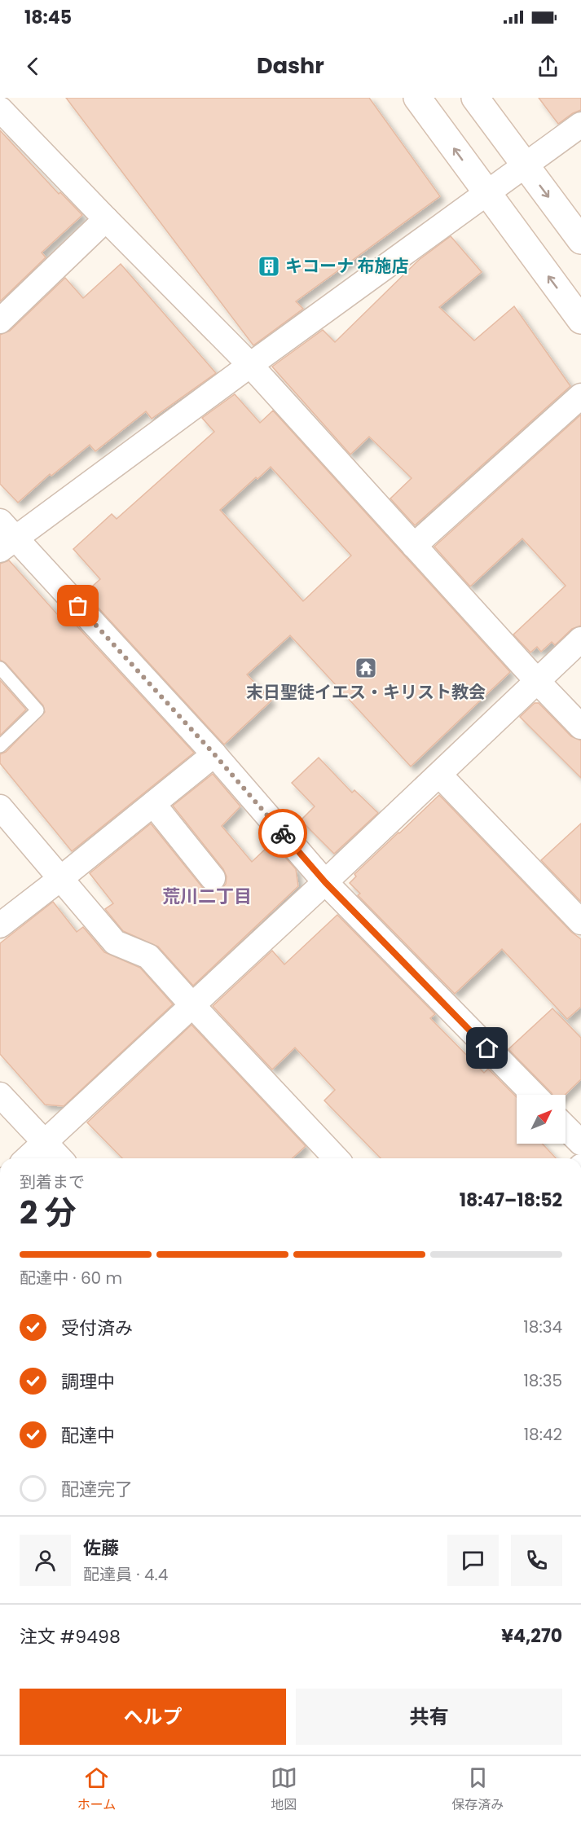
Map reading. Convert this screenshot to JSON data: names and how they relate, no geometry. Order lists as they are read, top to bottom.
{
  "districts": ["荒川二丁目"],
  "places": {
    "building": ["キコーナ 布施店"],
    "temple": ["末日聖徒イエス・キリスト教会"]
  },
  "north": "top right",
  "page": {
    "status": "18:45",
    "header": "Dashr",
    "heading": ["2 分", "到着まで", "18:47–18:52"],
    "panel": [
      "佐藤",
      "配達員 · 4.4",
      "注文 #9498",
      "¥4,270"
    ],
    "bar": "配達中 · 60 m",
    "list": [
      ["受付済み", "18:34"],
      ["調理中", "18:35"],
      ["配達中", "18:42"],
      "配達完了"
    ],
    "buttons": ["ヘルプ", "共有"],
    "tabs": ["ホーム", "地図", "保存済み"]
  }
}
